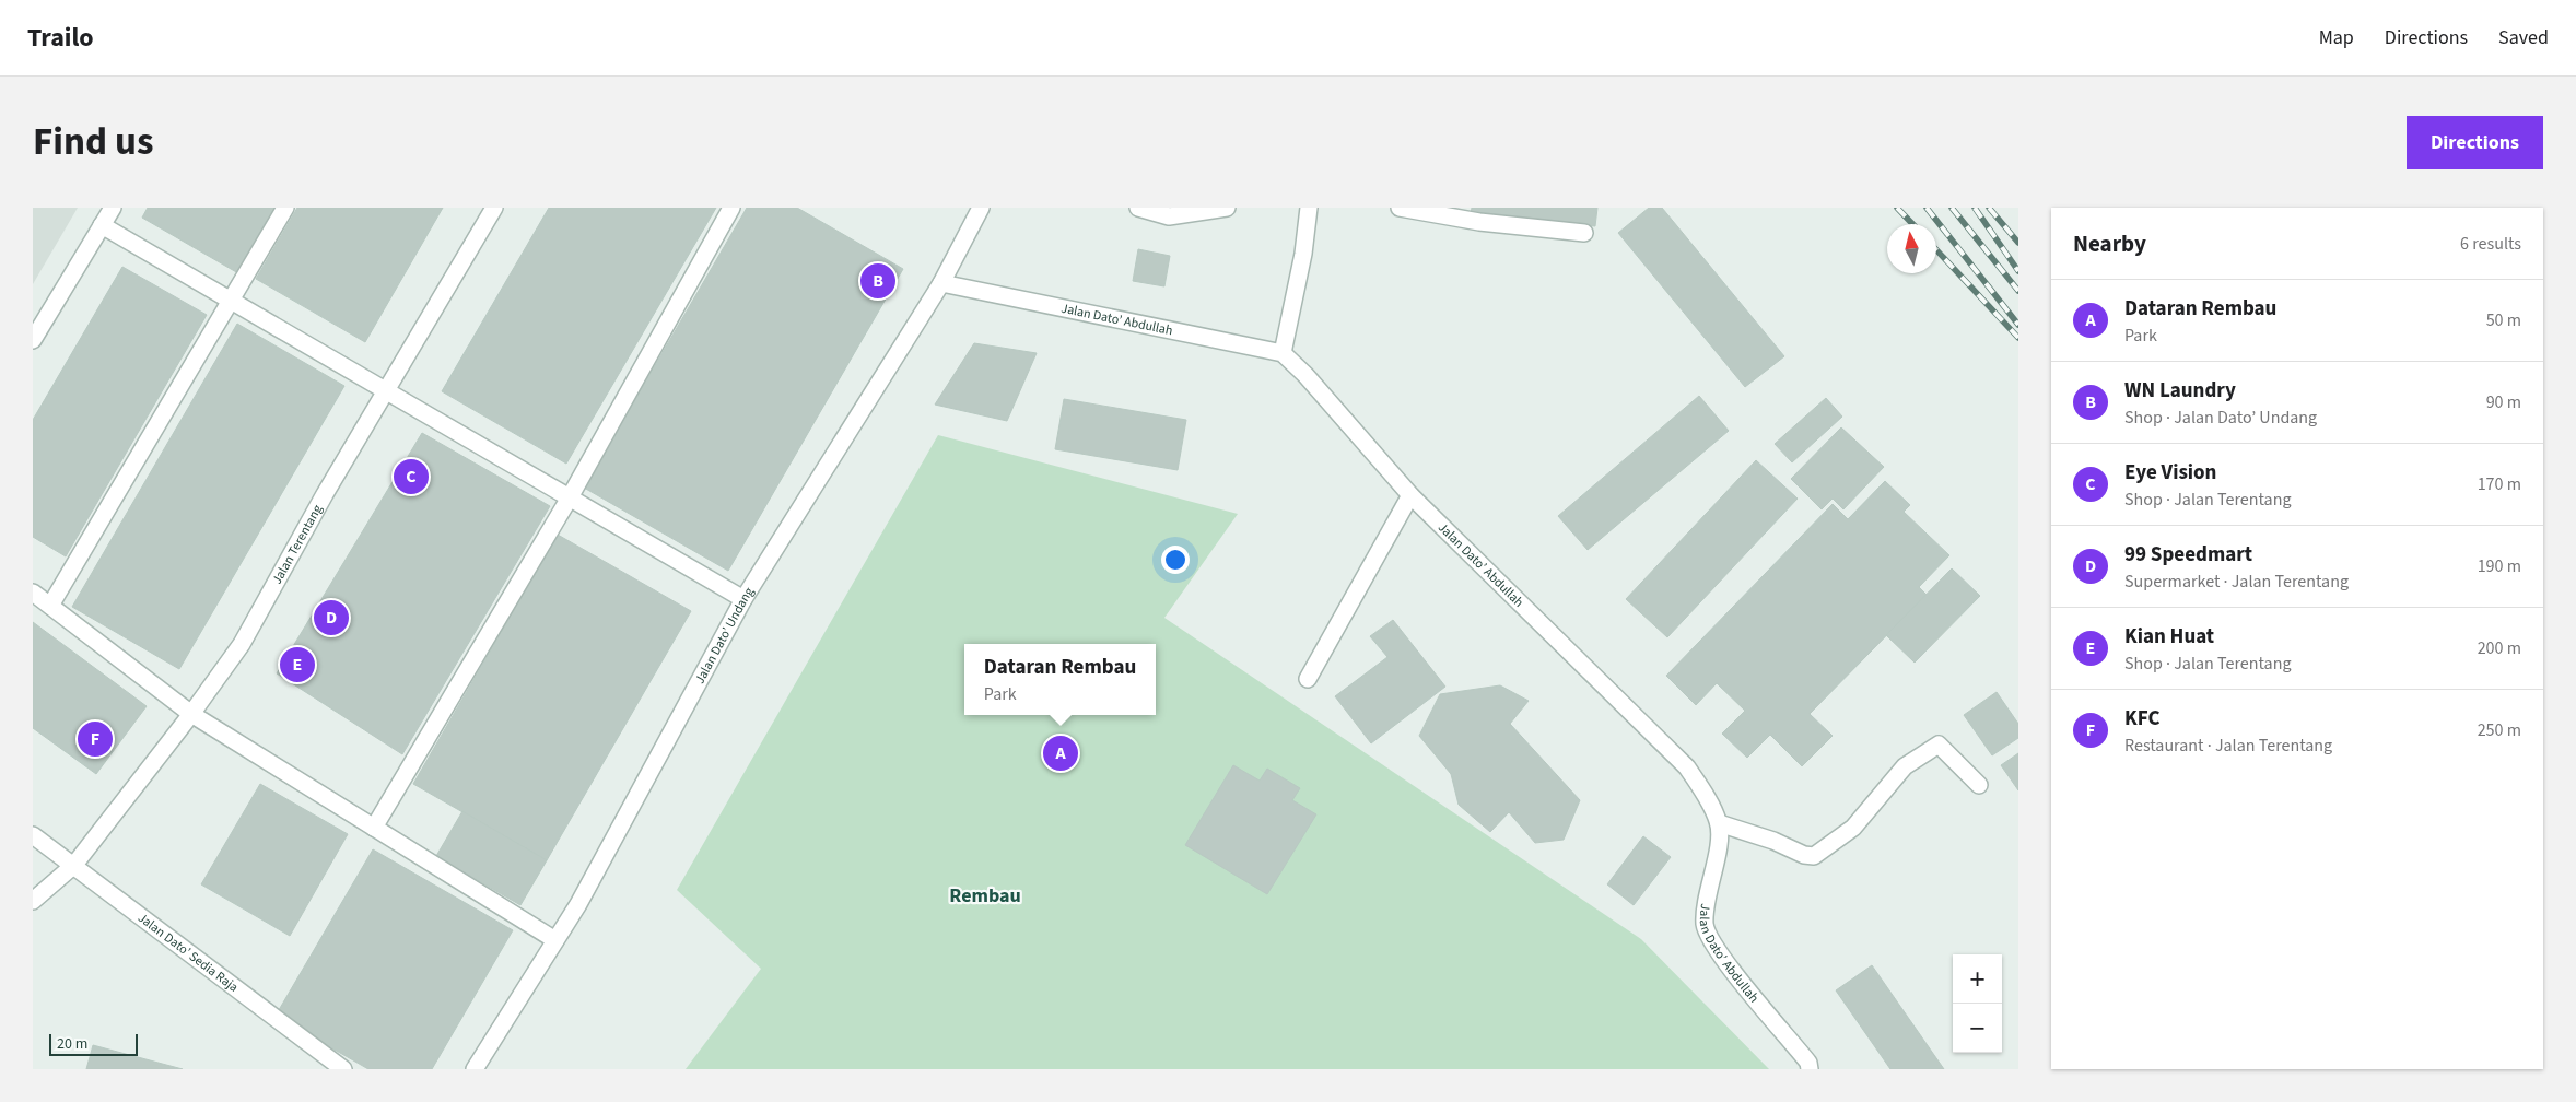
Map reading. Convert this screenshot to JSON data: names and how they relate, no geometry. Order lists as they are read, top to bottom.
{
  "streets": {
    "street": [
      "Jalan Dato’ Abdullah",
      "Jalan Terentang",
      "Jalan Dato’ Undang",
      "Jalan Dato’ Sedia Raja"
    ]
  },
  "crossings": [
    ["Jalan Dato’ Abdullah", "Jalan Dato’ Undang"],
    ["Jalan Terentang", "Jalan Dato’ Sedia Raja"]
  ],
  "districts": ["Rembau"],
  "scale_bar": "20 m",
  "north": "top",
  "page": {
    "header": "Trailo",
    "nav": ["Map", "Directions", "Saved"],
    "title": "Find us",
    "buttons": "Directions",
    "heading": ["Nearby", "6 results"],
    "pins": [
      "B",
      "C",
      "D",
      "E",
      "F",
      "A"
    ],
    "list": [
      {
        "mark": "A",
        "name": "Dataran Rembau",
        "note": "Park",
        "value": "50 m"
      },
      {
        "mark": "B",
        "name": "WN Laundry",
        "note": "Shop · Jalan Dato’ Undang",
        "value": "90 m"
      },
      {
        "mark": "C",
        "name": "Eye Vision",
        "note": "Shop · Jalan Terentang",
        "value": "170 m"
      },
      {
        "mark": "D",
        "name": "99 Speedmart",
        "note": "Supermarket · Jalan Terentang",
        "value": "190 m"
      },
      {
        "mark": "E",
        "name": "Kian Huat",
        "note": "Shop · Jalan Terentang",
        "value": "200 m"
      },
      {
        "mark": "F",
        "name": "KFC",
        "note": "Restaurant · Jalan Terentang",
        "value": "250 m"
      }
    ],
    "popup": ["Dataran Rembau", "Park"],
    "map_buttons": ["+", "−"],
    "scale": "20 m"
  }
}
